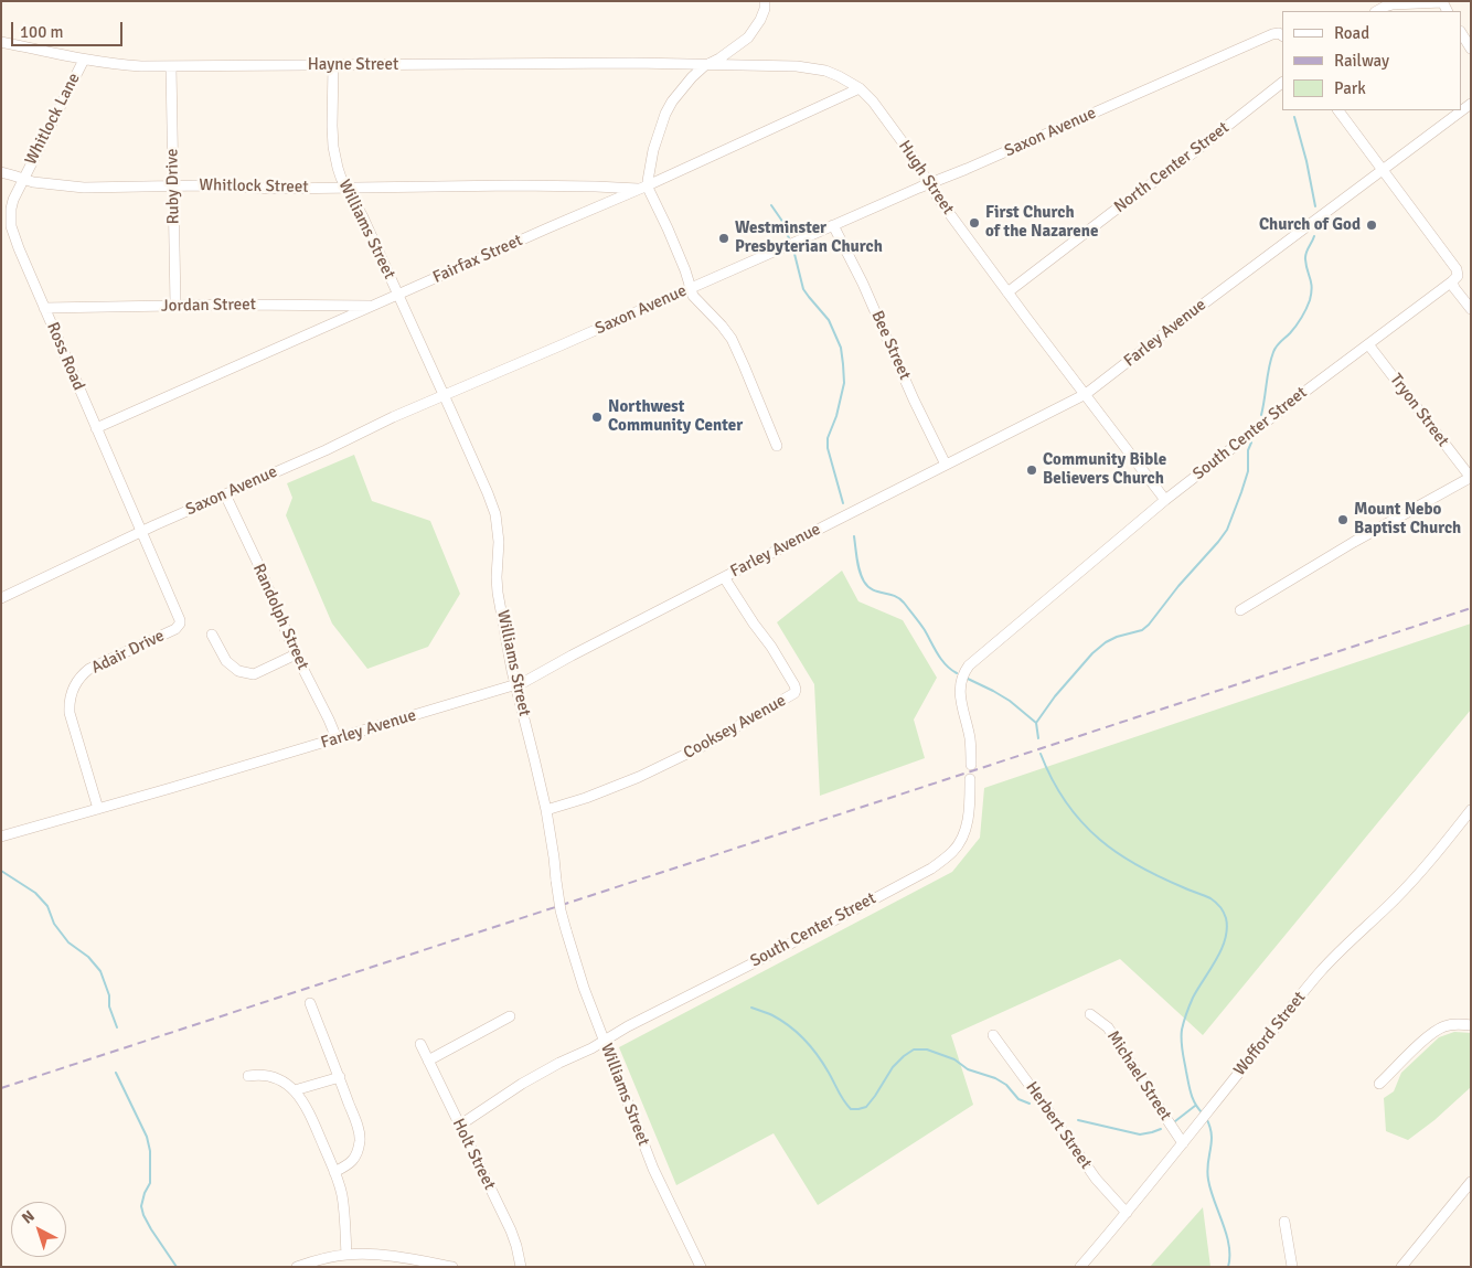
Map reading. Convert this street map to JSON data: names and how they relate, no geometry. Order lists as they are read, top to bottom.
{
  "streets": {
    "street": [
      "Hayne Street",
      "Whitlock Lane",
      "Saxon Avenue",
      "North Center Street",
      "Hugh Street",
      "Ruby Drive",
      "Whitlock Street",
      "Williams Street",
      "Fairfax Street",
      "Jordan Street",
      "Farley Avenue",
      "Bee Street",
      "Ross Road",
      "Tryon Street",
      "South Center Street",
      "Randolph Street",
      "Adair Drive",
      "Cooksey Avenue",
      "Wofford Street",
      "Michael Street",
      "Herbert Street",
      "Holt Street"
    ]
  },
  "crossings": [
    ["Hayne Street", "Whitlock Lane"],
    ["Hayne Street", "Hugh Street"],
    ["Hayne Street", "Ruby Drive"],
    ["Hayne Street", "Williams Street"],
    ["Whitlock Lane", "Whitlock Street"],
    ["Whitlock Lane", "Ross Road"],
    ["Saxon Avenue", "Hugh Street"],
    ["Saxon Avenue", "Williams Street"],
    ["Saxon Avenue", "Bee Street"],
    ["Saxon Avenue", "Ross Road"],
    ["Saxon Avenue", "Randolph Street"],
    ["Saxon Avenue", "Adair Drive"],
    ["North Center Street", "Hugh Street"],
    ["Hugh Street", "Fairfax Street"],
    ["Hugh Street", "Farley Avenue"],
    ["Hugh Street", "South Center Street"],
    ["Ruby Drive", "Whitlock Street"],
    ["Ruby Drive", "Jordan Street"],
    ["Whitlock Street", "Williams Street"],
    ["Whitlock Street", "Fairfax Street"],
    ["Whitlock Street", "Ross Road"],
    ["Williams Street", "Fairfax Street"],
    ["Williams Street", "Farley Avenue"],
    ["Williams Street", "South Center Street"],
    ["Williams Street", "Cooksey Avenue"],
    ["Fairfax Street", "Jordan Street"],
    ["Fairfax Street", "Ross Road"],
    ["Jordan Street", "Ross Road"],
    ["Farley Avenue", "Bee Street"],
    ["Farley Avenue", "Randolph Street"],
    ["Farley Avenue", "Adair Drive"],
    ["Farley Avenue", "Cooksey Avenue"],
    ["Ross Road", "Adair Drive"],
    ["Tryon Street", "South Center Street"],
    ["South Center Street", "Holt Street"],
    ["Wofford Street", "Michael Street"],
    ["Wofford Street", "Herbert Street"]
  ],
  "places": [
    "First Church of the Nazarene",
    "Church of God",
    "Westminster Presbyterian Church",
    "Northwest Community Center",
    "Community Bible Believers Church",
    "Mount Nebo Baptist Church"
  ],
  "legend": ["Road", "Railway", "Park"],
  "scale_bar": "100 m",
  "north": "top left"
}
